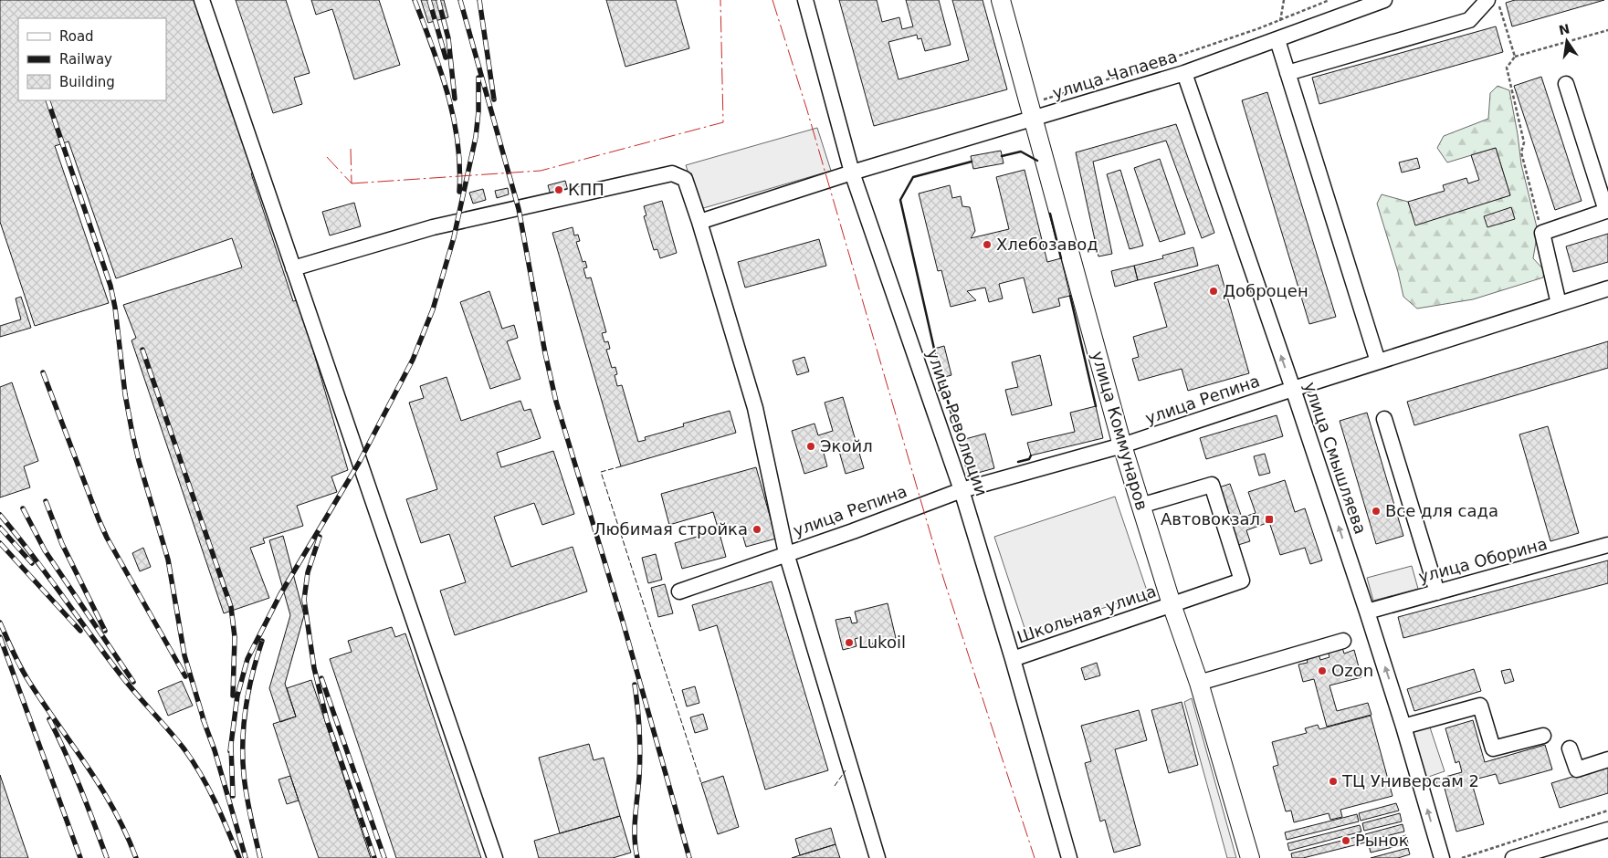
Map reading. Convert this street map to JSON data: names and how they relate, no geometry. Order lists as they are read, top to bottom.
{
  "streets": {
    "main road": ["улица Коммунаров"],
    "street": [
      "улица Чапаева",
      "улица Репина",
      "улица Революции",
      "улица Смышляева",
      "улица Оборина",
      "Школьная улица"
    ]
  },
  "crossings": [
    ["улица Чапаева", "улица Революции"],
    ["улица Чапаева", "улица Коммунаров"],
    ["улица Чапаева", "улица Смышляева"],
    ["улица Репина", "улица Революции"],
    ["улица Репина", "улица Коммунаров"],
    ["улица Репина", "улица Смышляева"],
    ["улица Революции", "Школьная улица"],
    ["улица Коммунаров", "Школьная улица"],
    ["улица Смышляева", "улица Оборина"]
  ],
  "places": {
    "other": [
      "КПП",
      "Хлебозавод",
      "Доброцен",
      "Экойл",
      "Все для сада",
      "Любимая стройка",
      "Lukoil",
      "Ozon",
      "ТЦ Универсам 2",
      "Рынок"
    ],
    "transit": ["Автовокзал"]
  },
  "legend": ["Road", "Railway", "Building"],
  "north": "top"
}
